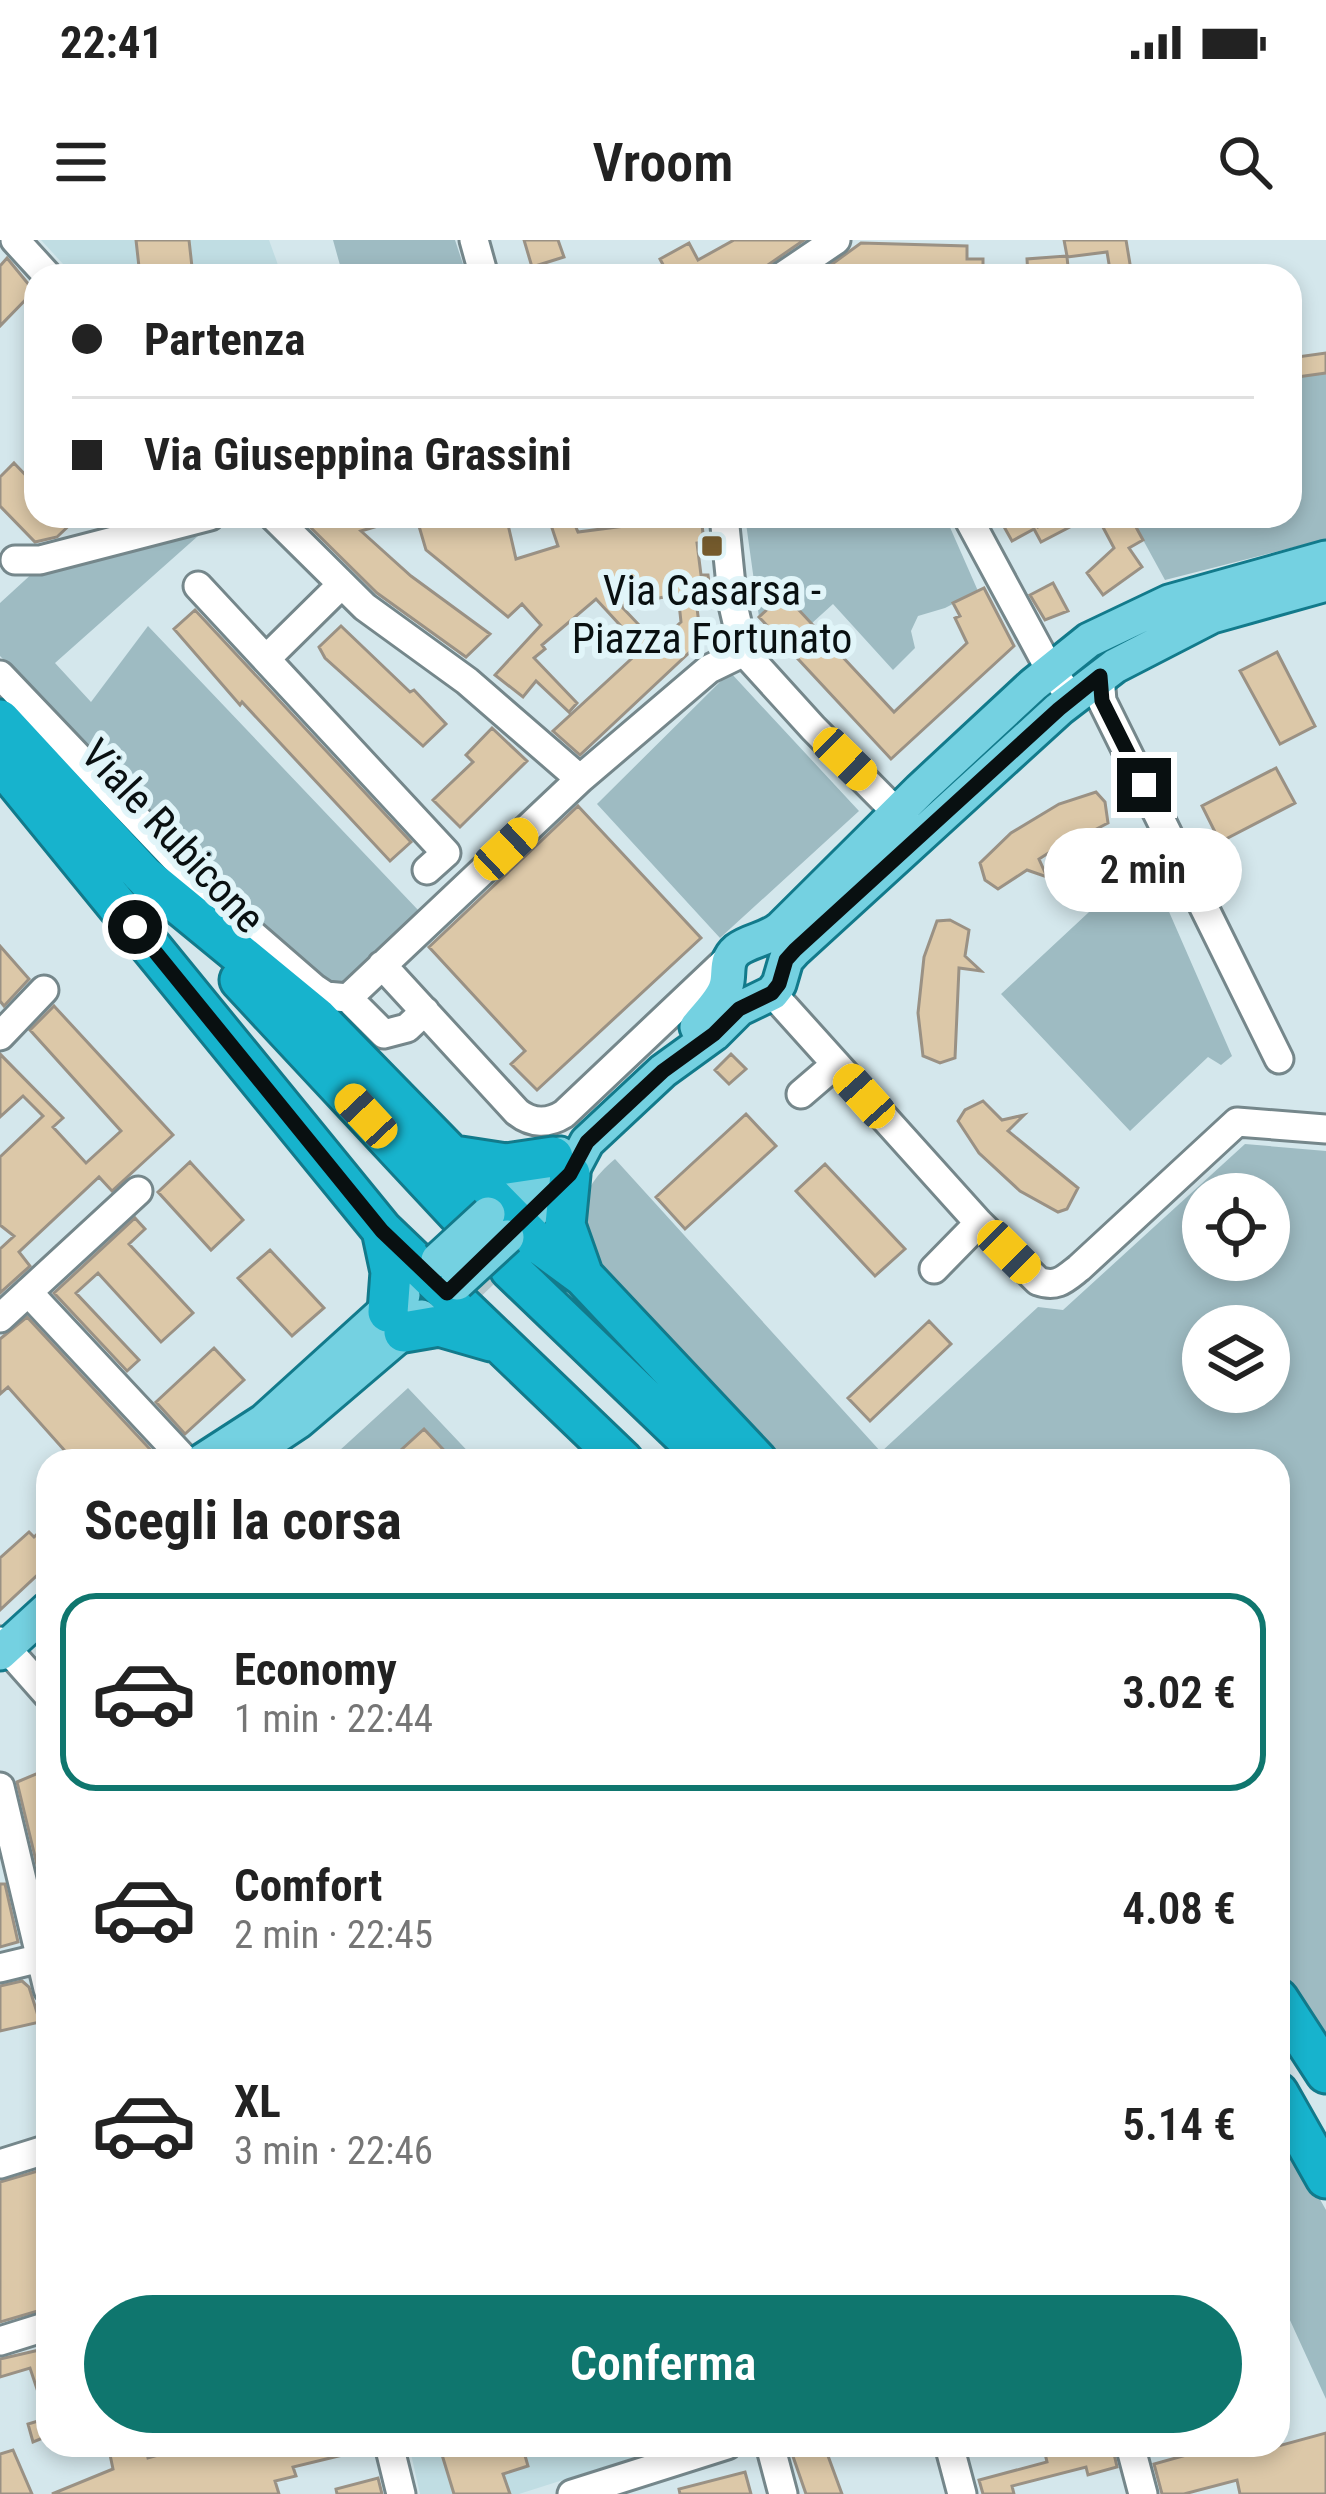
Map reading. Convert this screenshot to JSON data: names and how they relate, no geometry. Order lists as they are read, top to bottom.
{
  "streets": {
    "highway": ["Viale Rubicone"]
  },
  "places": {
    "transit": ["Via Casarsa - Piazza Fortunato"]
  },
  "page": {
    "status": "22:41",
    "header": "Vroom",
    "banner": ["Partenza", "Via Giuseppina Grassini"],
    "bubble": "2 min",
    "heading": "Scegli la corsa",
    "list": [
      {
        "name": "Economy",
        "note": "1 min · 22:44",
        "value": "3.02 €"
      },
      {
        "name": "Comfort",
        "note": "2 min · 22:45",
        "value": "4.08 €"
      },
      {
        "name": "XL",
        "note": "3 min · 22:46",
        "value": "5.14 €"
      }
    ],
    "buttons": "Conferma"
  }
}
